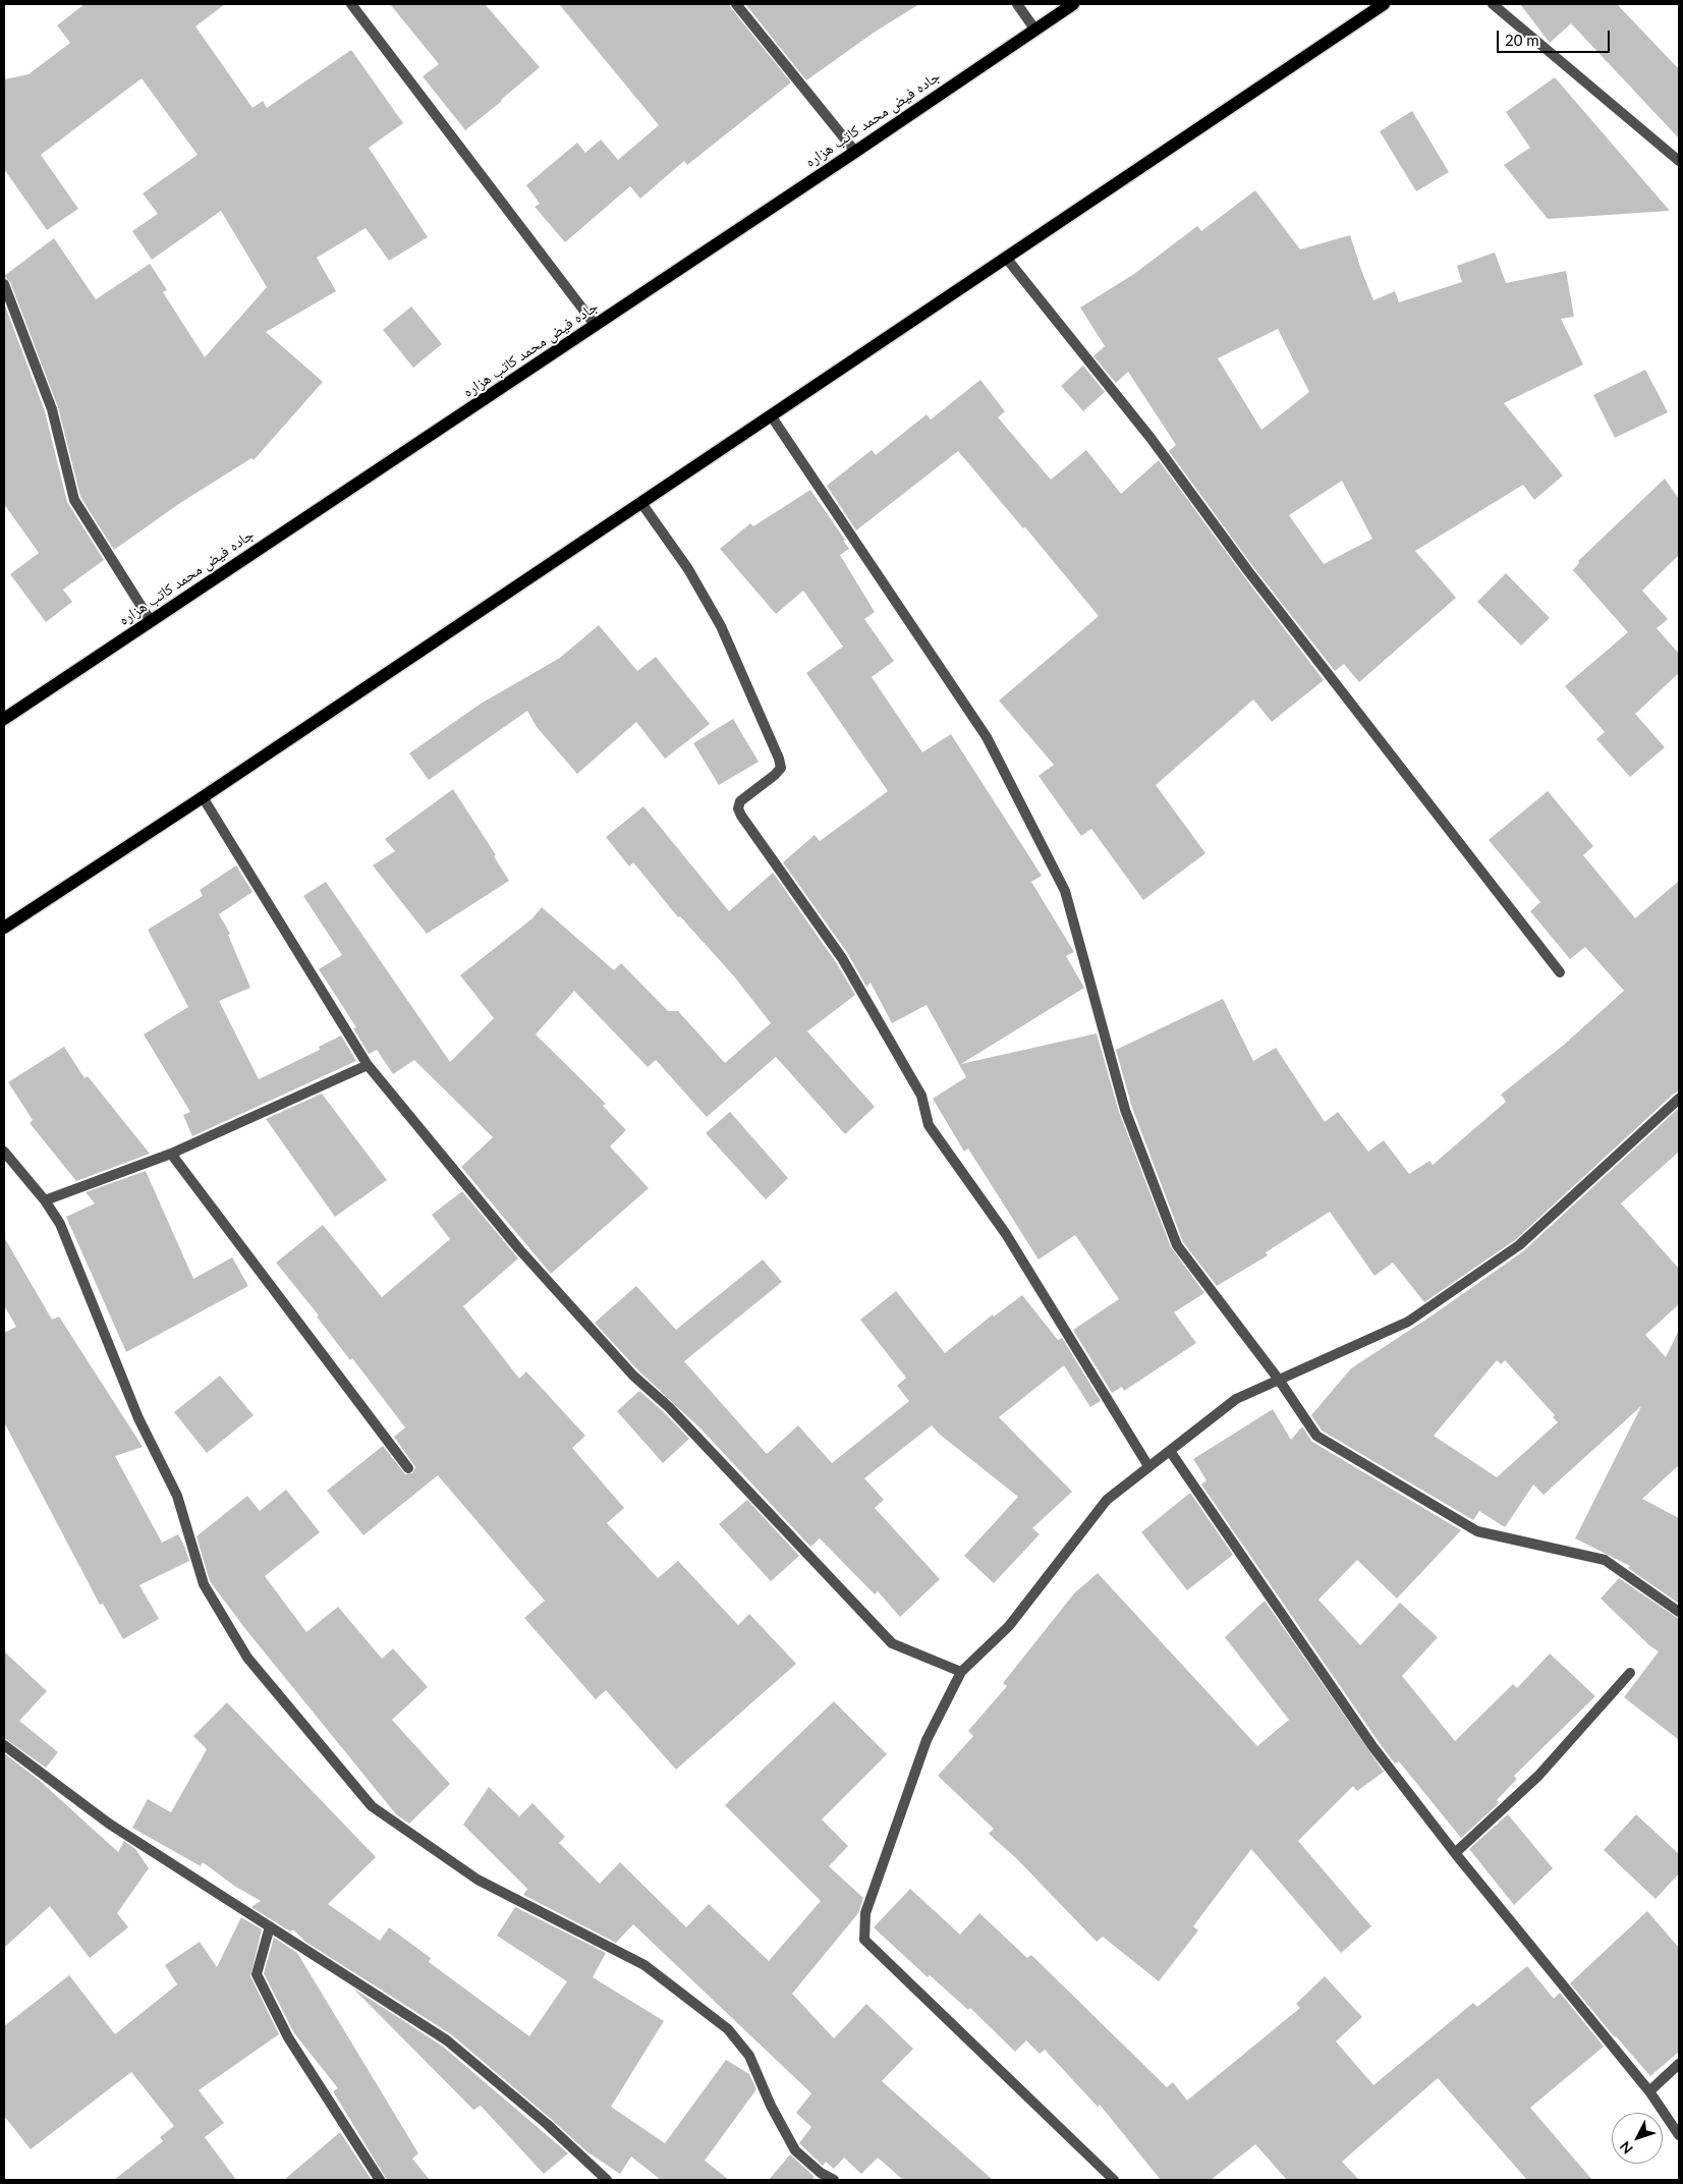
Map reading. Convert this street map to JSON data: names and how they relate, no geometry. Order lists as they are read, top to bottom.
{
  "streets": {
    "main road": ["جاده فیض محمد کاتب هزاره"]
  },
  "scale_bar": "20 m",
  "north": "bottom left"
}
